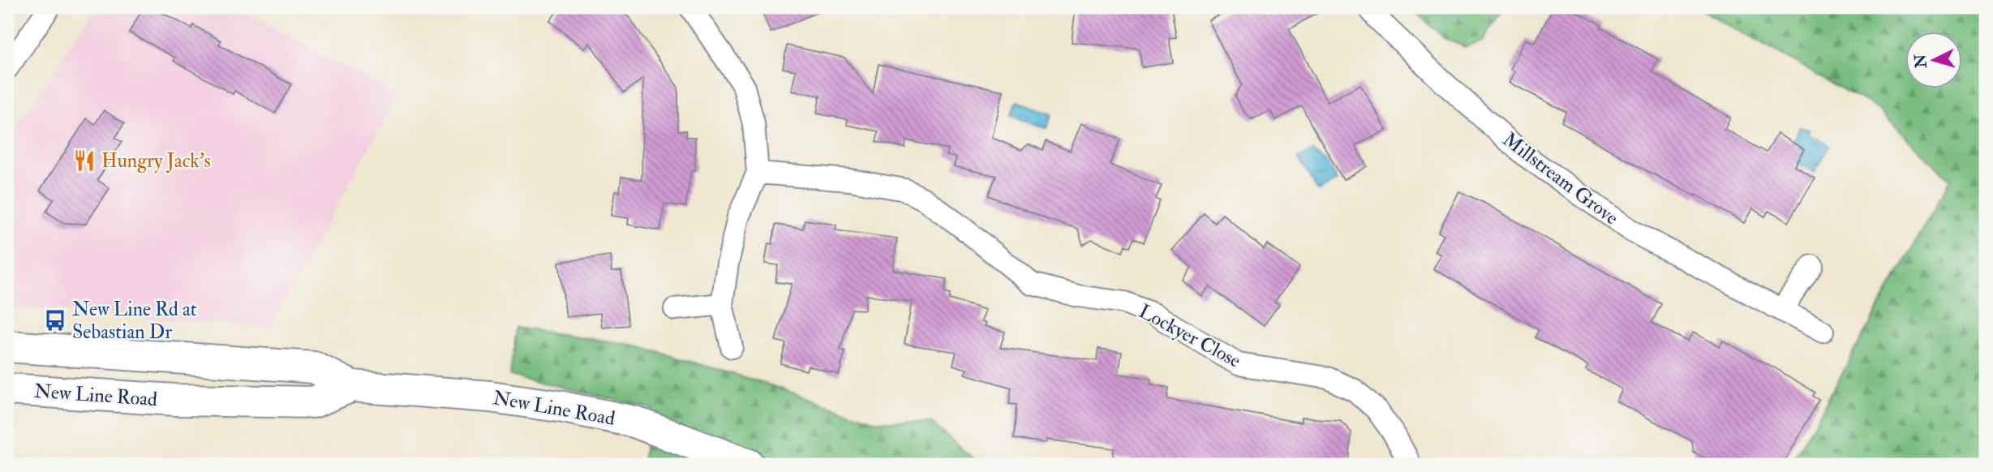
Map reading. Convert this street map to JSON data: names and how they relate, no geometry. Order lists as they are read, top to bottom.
{
  "streets": {
    "main road": ["New Line Road"],
    "street": ["Millstream Grove", "Lockyer Close"]
  },
  "places": {
    "restaurant": ["Hungry Jack's"],
    "bus stop": ["New Line Rd at Sebastian Dr"]
  },
  "north": "left"
}
